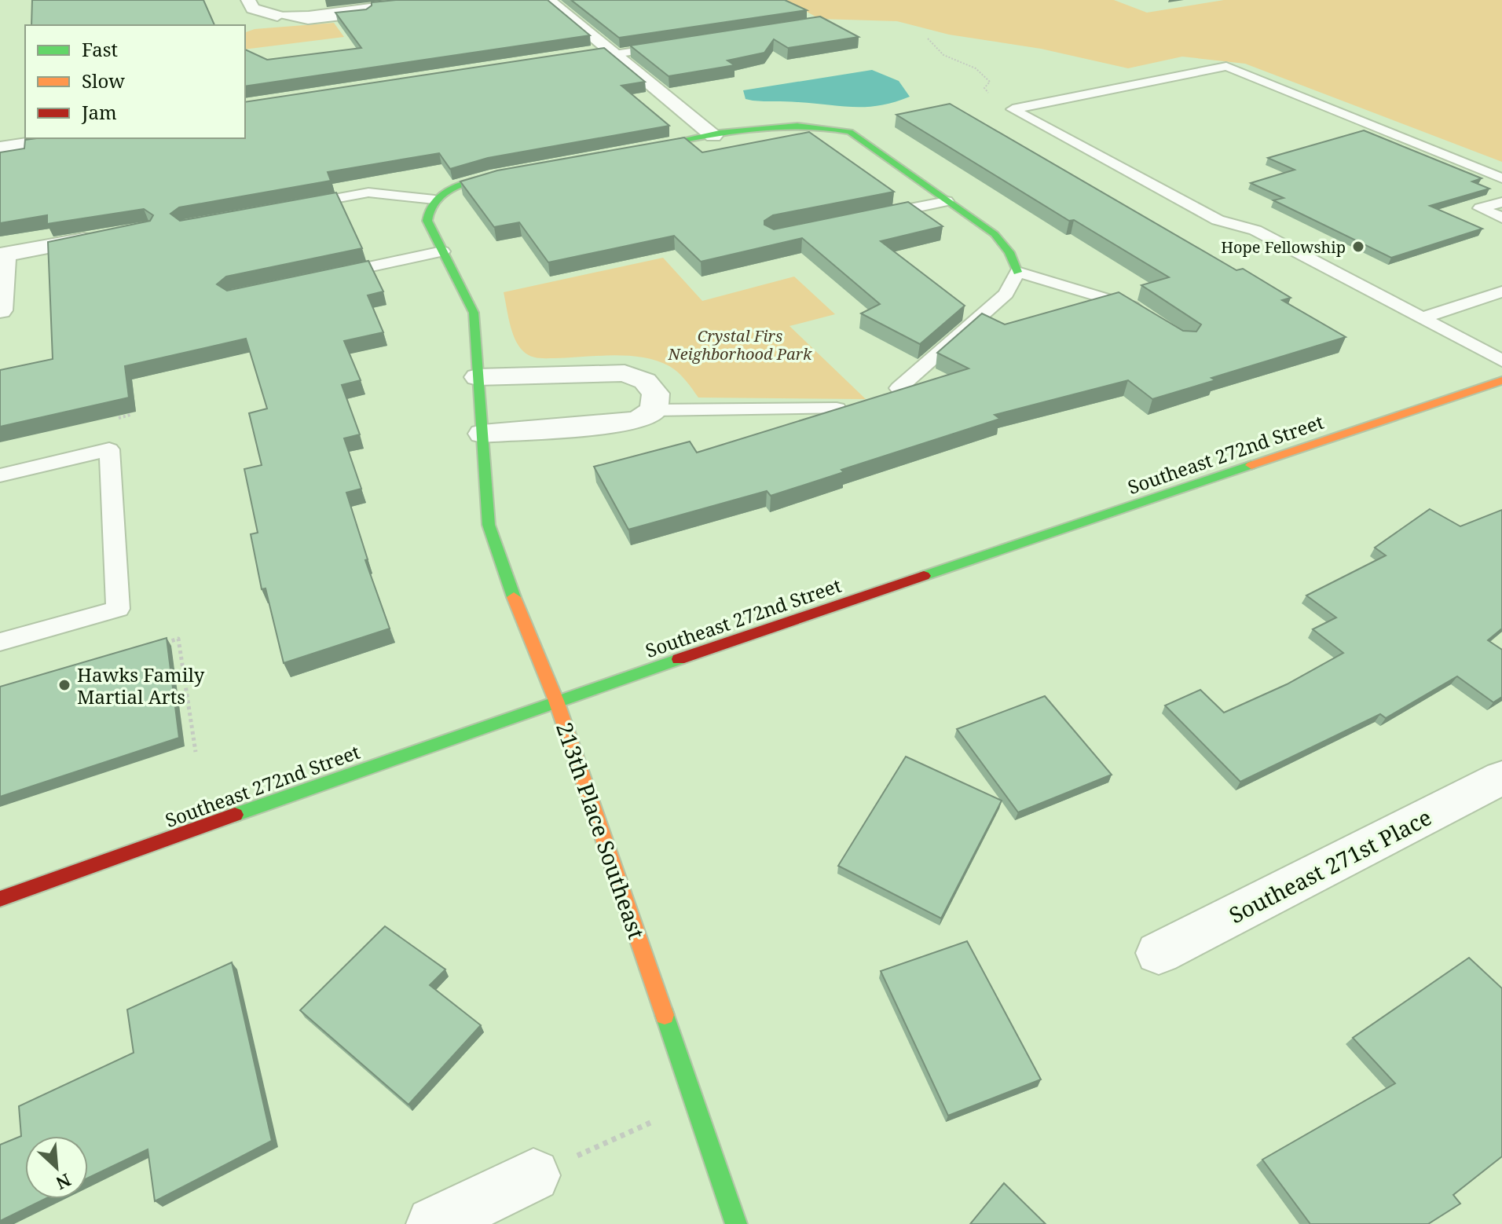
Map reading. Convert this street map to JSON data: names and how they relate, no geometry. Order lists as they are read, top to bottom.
{
  "streets": {
    "street": ["Southeast 272nd Street", "213th Place Southeast", "Southeast 271st Place"]
  },
  "crossings": [
    ["Southeast 272nd Street", "213th Place Southeast"]
  ],
  "parks": ["Crystal Firs Neighborhood Park"],
  "places": ["Hope Fellowship", "Hawks Family Martial Arts"],
  "legend": ["Fast", "Slow", "Jam"],
  "north": "bottom right"
}
